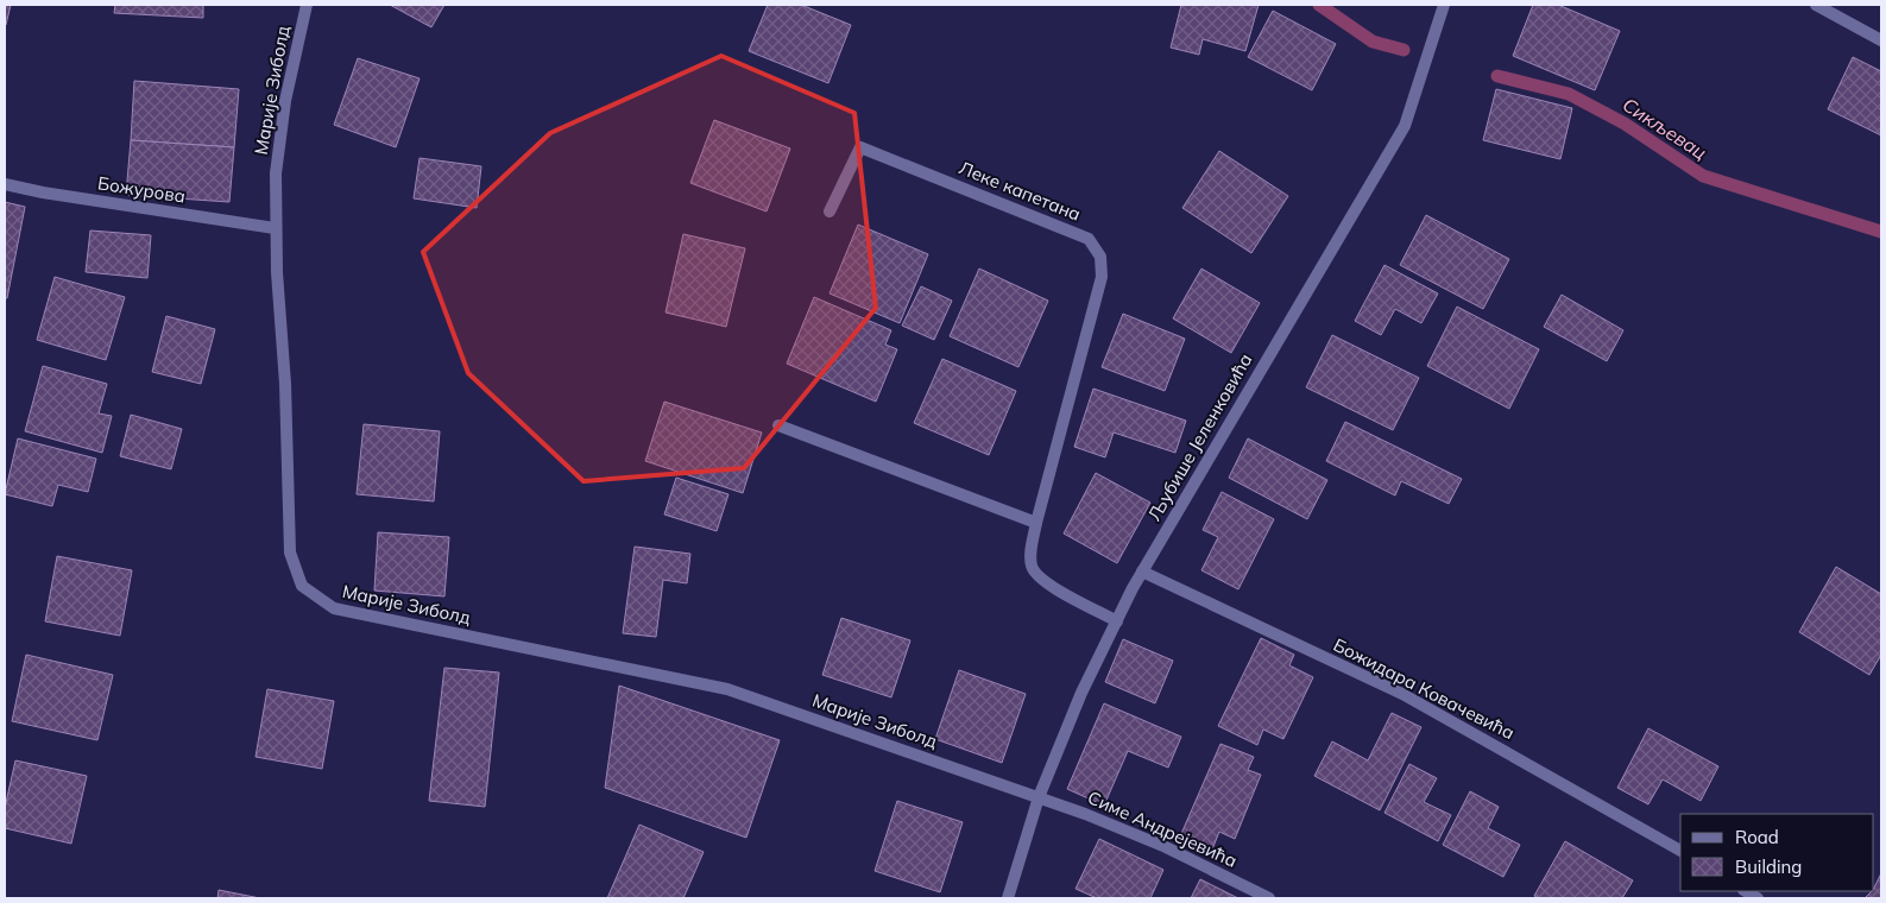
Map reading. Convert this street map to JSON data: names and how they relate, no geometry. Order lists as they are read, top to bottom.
{
  "streets": {
    "street": [
      "Марије Зиболд",
      "Божурова",
      "Леке капетана",
      "Љубише Јеленковића",
      "Божидара Ковачевића",
      "Симе Андрејевића"
    ]
  },
  "crossings": [
    ["Марије Зиболд", "Божурова"],
    ["Марије Зиболд", "Љубише Јеленковића"],
    ["Марије Зиболд", "Симе Андрејевића"],
    ["Леке капетана", "Љубише Јеленковића"],
    ["Љубише Јеленковића", "Божидара Ковачевића"],
    ["Љубише Јеленковића", "Симе Андрејевића"]
  ],
  "water": ["Сикљевац"],
  "legend": ["Road", "Building"]
}
